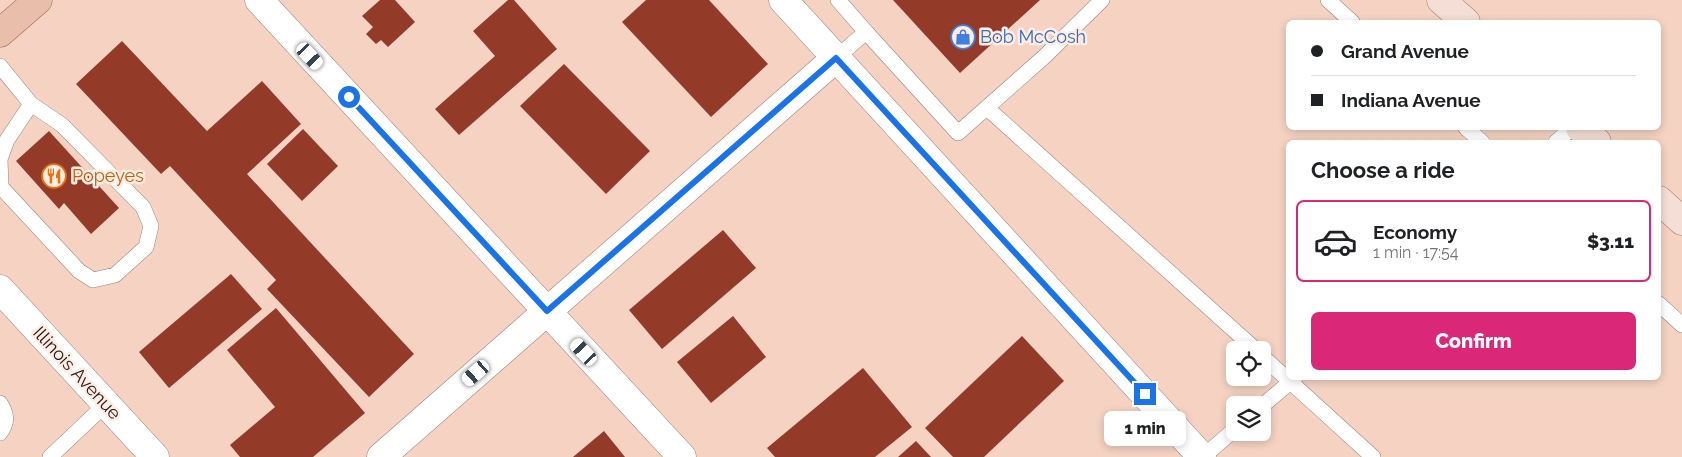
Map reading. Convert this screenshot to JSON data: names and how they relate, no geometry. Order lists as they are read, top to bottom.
{
  "streets": {
    "street": ["Illinois Avenue"]
  },
  "places": {
    "shop": ["Bob McCosh"],
    "restaurant": ["Popeyes"]
  },
  "page": {
    "banner": ["Grand Avenue", "Indiana Avenue"],
    "heading": "Choose a ride",
    "list": [
      {
        "name": "Economy",
        "note": "1 min · 17:54",
        "value": "$3.11"
      }
    ],
    "buttons": "Confirm",
    "bubble": "1 min"
  }
}
